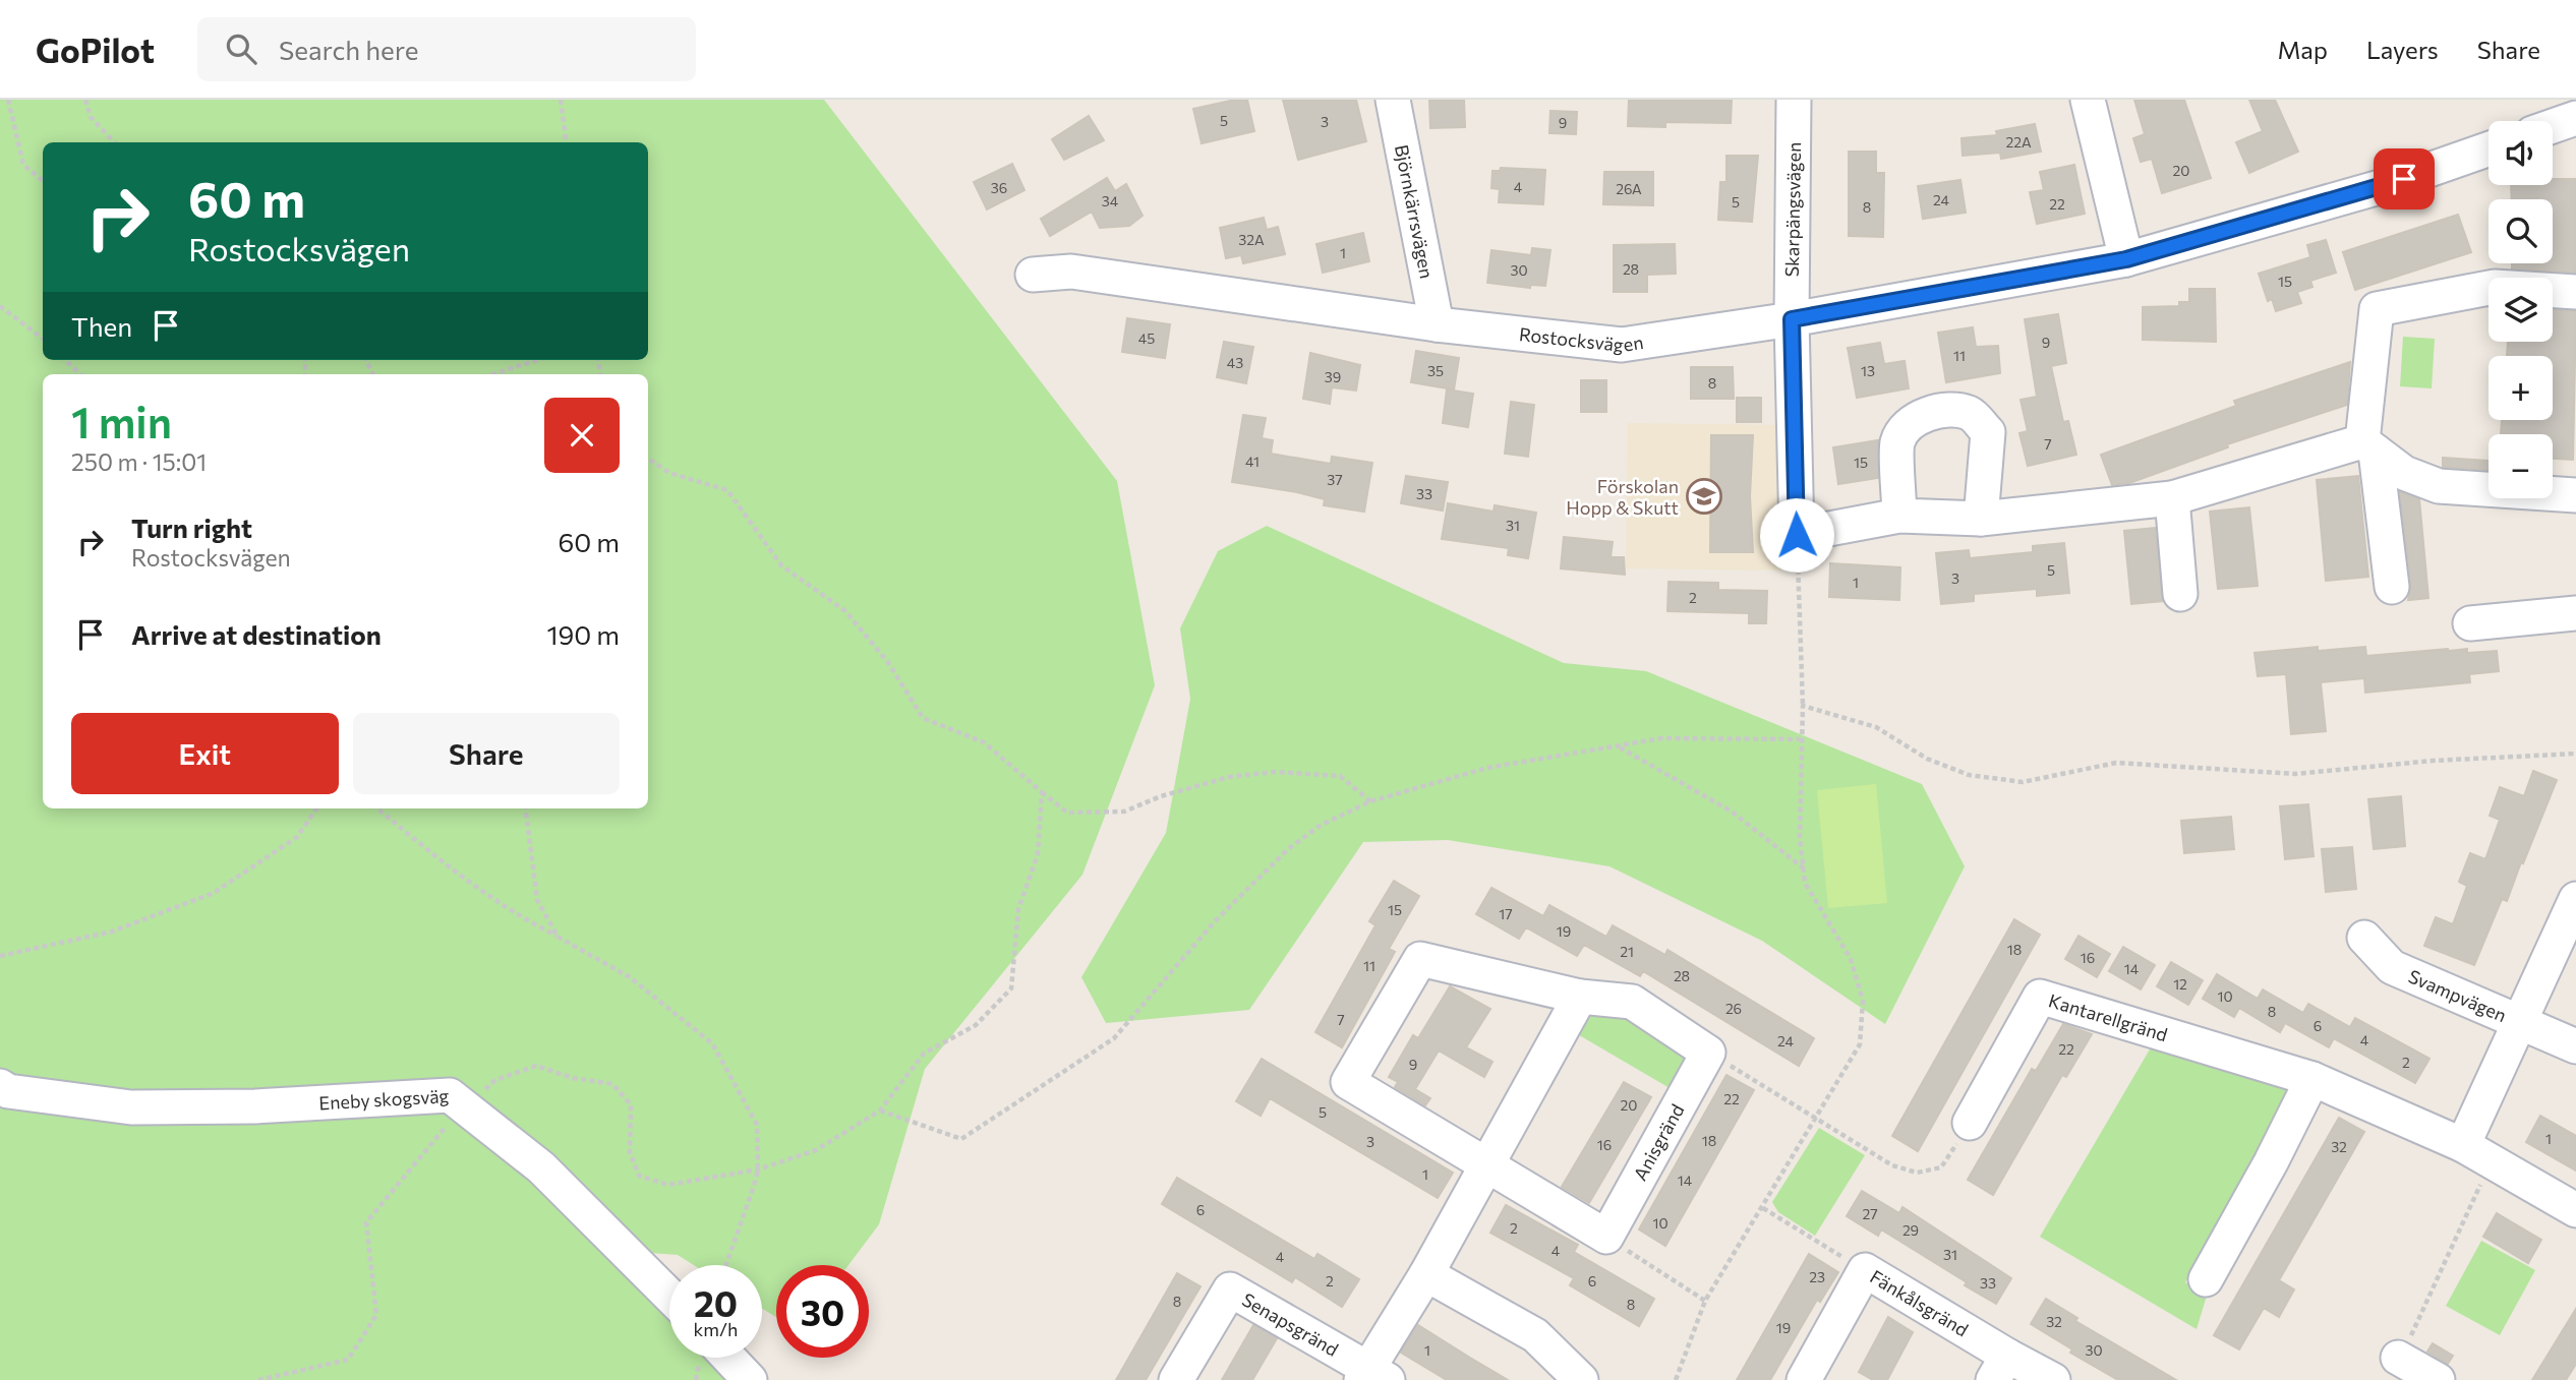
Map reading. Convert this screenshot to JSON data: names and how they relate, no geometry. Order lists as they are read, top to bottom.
{
  "streets": {
    "street": [
      "Skarpängsvägen",
      "Björnkärrsvägen",
      "Rostocksvägen",
      "Svampvägen",
      "Kantarellgränd",
      "Eneby skogsväg",
      "Anisgränd",
      "Fänkålsgränd",
      "Senapsgränd"
    ]
  },
  "crossings": [
    ["Skarpängsvägen", "Rostocksvägen"],
    ["Björnkärrsvägen", "Rostocksvägen"]
  ],
  "places": {
    "school or university": ["Förskolan Hopp & Skutt"]
  },
  "house_numbers": [
    "5",
    "3",
    "9",
    "22A",
    "20",
    "4",
    "36",
    "26A",
    "24",
    "34",
    "5",
    "22",
    "8",
    "32A",
    "1",
    "28",
    "30",
    "15",
    "45",
    "9",
    "11",
    "43",
    "35",
    "13",
    "39",
    "8",
    "7",
    "41",
    "15",
    "37",
    "33",
    "31",
    "5",
    "3",
    "1",
    "2",
    "15",
    "17",
    "19",
    "18",
    "21",
    "16",
    "11",
    "14",
    "28",
    "12",
    "10",
    "26",
    "8",
    "7",
    "6",
    "4",
    "24",
    "22",
    "2",
    "9",
    "22",
    "20",
    "5",
    "1",
    "18",
    "3",
    "16",
    "32",
    "1",
    "14",
    "6",
    "27",
    "10",
    "2",
    "29",
    "4",
    "31",
    "4",
    "23",
    "2",
    "6",
    "33",
    "8",
    "8",
    "32",
    "19",
    "1",
    "30"
  ],
  "page": {
    "header": "GoPilot",
    "search": "Search here",
    "nav": ["Map", "Layers", "Share"],
    "map_buttons": ["+", "−"],
    "turn": ["60 m", "Rostocksvägen"],
    "then": "Then",
    "heading": ["1 min", "250 m · 15:01"],
    "list": [
      {
        "name": "Turn right",
        "note": "Rostocksvägen",
        "value": "60 m"
      },
      {
        "name": "Arrive at destination",
        "value": "190 m"
      }
    ],
    "buttons": ["Exit", "Share"],
    "speed": "20 km/h",
    "limit": "30"
  }
}
